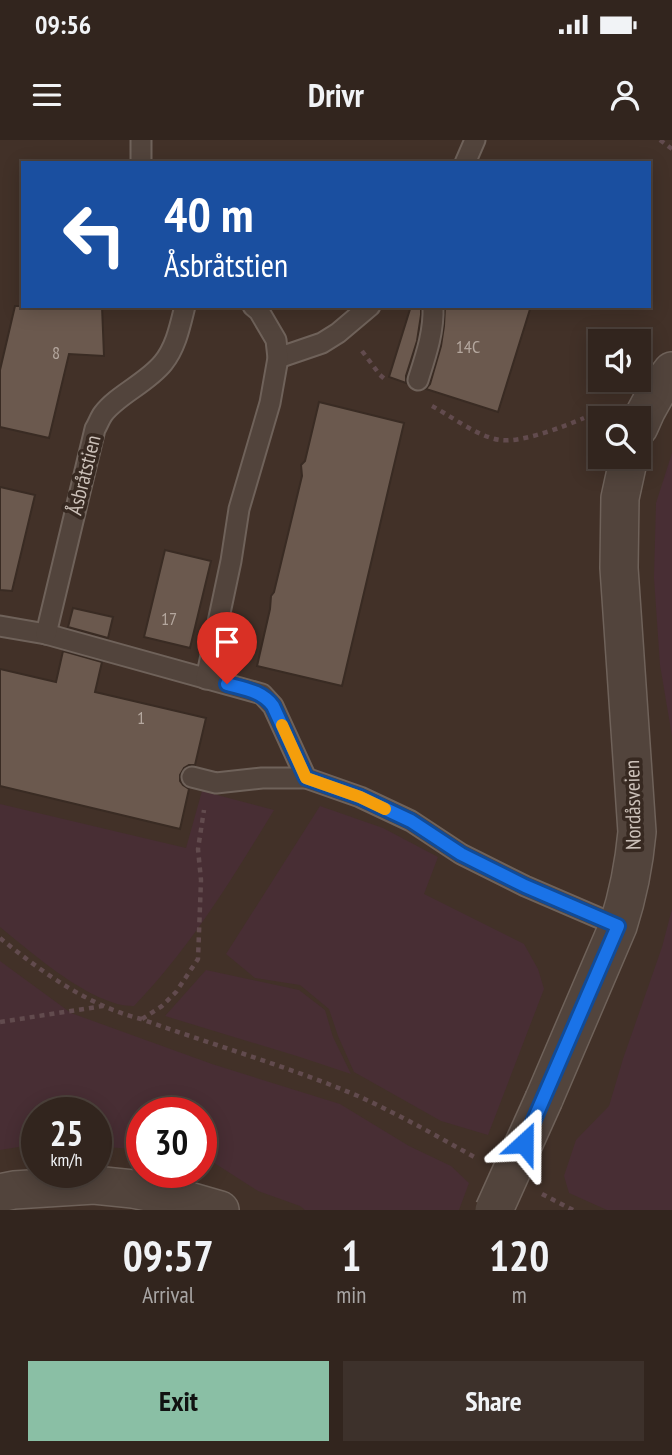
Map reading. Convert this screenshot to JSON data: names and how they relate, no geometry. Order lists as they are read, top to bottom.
{
  "streets": {
    "street": ["Nordåsveien"],
    "lane": ["Åsbråtstien"]
  },
  "house_numbers": [
    "14C",
    "8",
    "17",
    "1"
  ],
  "page": {
    "status": "09:56",
    "header": "Drivr",
    "turn": ["40 m", "Åsbråtstien"],
    "speed": "25 km/h",
    "limit": "30",
    "eta": [
      "09:57",
      "Arrival",
      "1",
      "min",
      "120",
      "m"
    ],
    "buttons": ["Exit", "Share"]
  }
}
